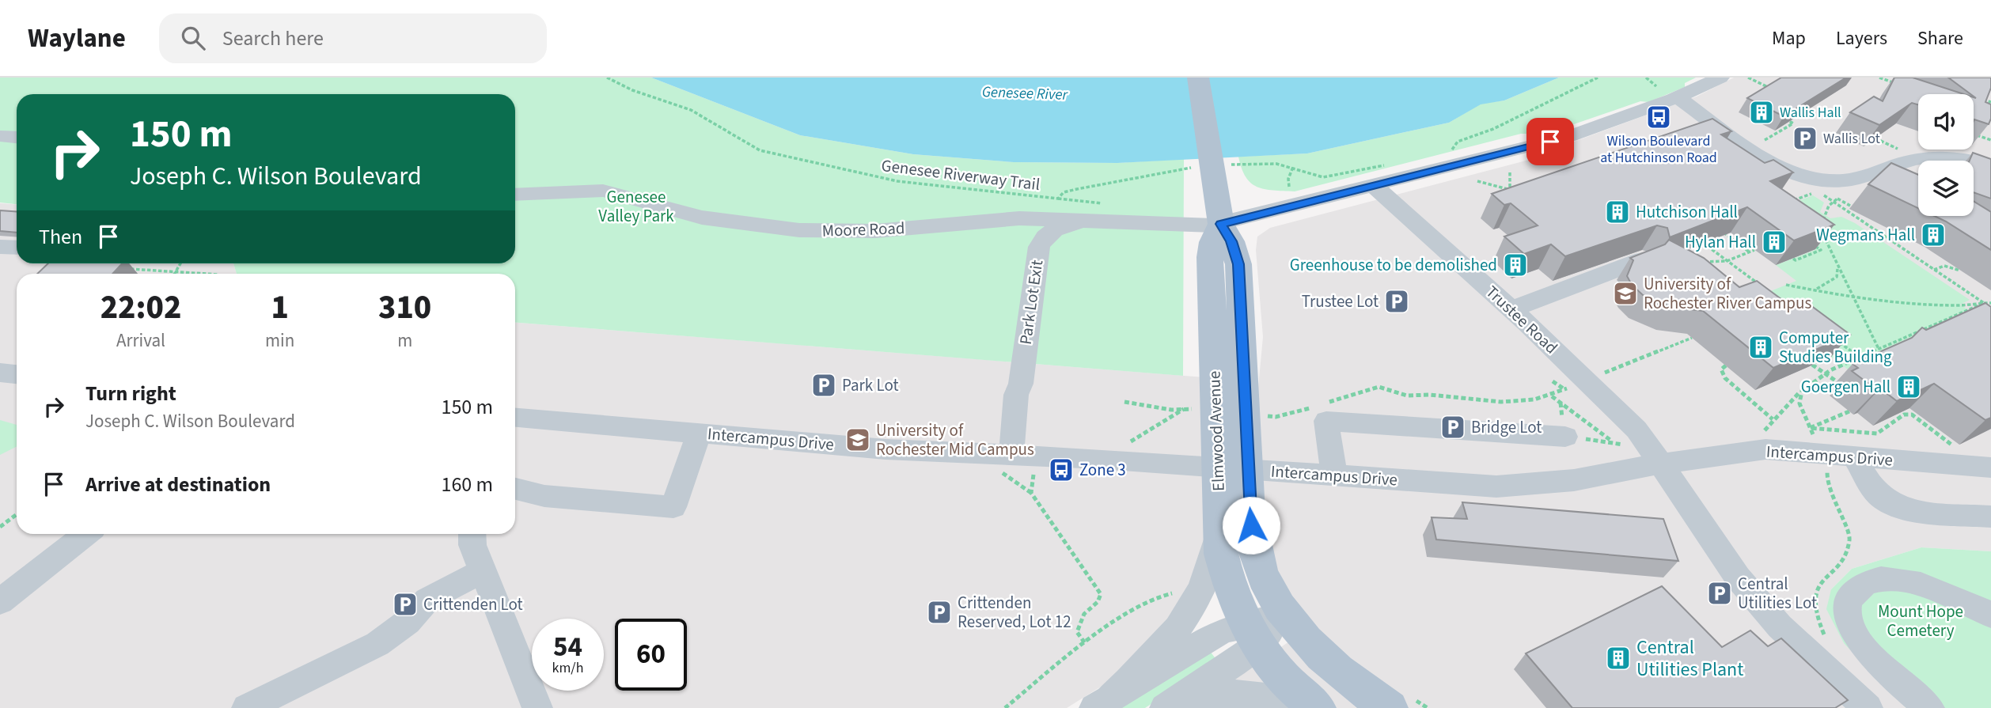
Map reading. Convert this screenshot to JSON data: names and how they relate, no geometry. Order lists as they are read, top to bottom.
{
  "streets": {
    "main road": ["Elmwood Avenue"],
    "street": [
      "Moore Road",
      "Park Lot Exit",
      "Trustee Road",
      "Intercampus Drive"
    ],
    "path": ["Genesee Riverway Trail"]
  },
  "crossings": [
    ["Moore Road", "Park Lot Exit"],
    ["Moore Road", "Trustee Road"],
    ["Moore Road", "Elmwood Avenue"],
    ["Park Lot Exit", "Intercampus Drive"],
    ["Trustee Road", "Intercampus Drive"]
  ],
  "water": ["Genesee River"],
  "parks": ["Genesee Valley Park", "Mount Hope Cemetery"],
  "places": {
    "building": [
      "Wallis Hall",
      "Hutchison Hall",
      "Wegmans Hall",
      "Hylan Hall",
      "Greenhouse to be demolished",
      "Computer Studies Building",
      "Goergen Hall",
      "Central Utilities Plant"
    ],
    "bus stop": ["Wilson Boulevard at Hutchinson Road", "Zone 3"],
    "parking": [
      "Wallis Lot",
      "Trustee Lot",
      "Park Lot",
      "Bridge Lot",
      "Central Utilities Lot",
      "Crittenden Lot",
      "Crittenden Reserved, Lot 12"
    ],
    "school or university": ["University of Rochester River Campus", "University of Rochester Mid Campus"]
  },
  "page": {
    "header": "Waylane",
    "search": "Search here",
    "nav": ["Map", "Layers", "Share"],
    "turn": ["150 m", "Joseph C. Wilson Boulevard"],
    "then": "Then",
    "eta": [
      "22:02",
      "Arrival",
      "1",
      "min",
      "310",
      "m"
    ],
    "list": [
      {
        "name": "Turn right",
        "note": "Joseph C. Wilson Boulevard",
        "value": "150 m"
      },
      {
        "name": "Arrive at destination",
        "value": "160 m"
      }
    ],
    "speed": "54 km/h",
    "limit": "60"
  }
}
